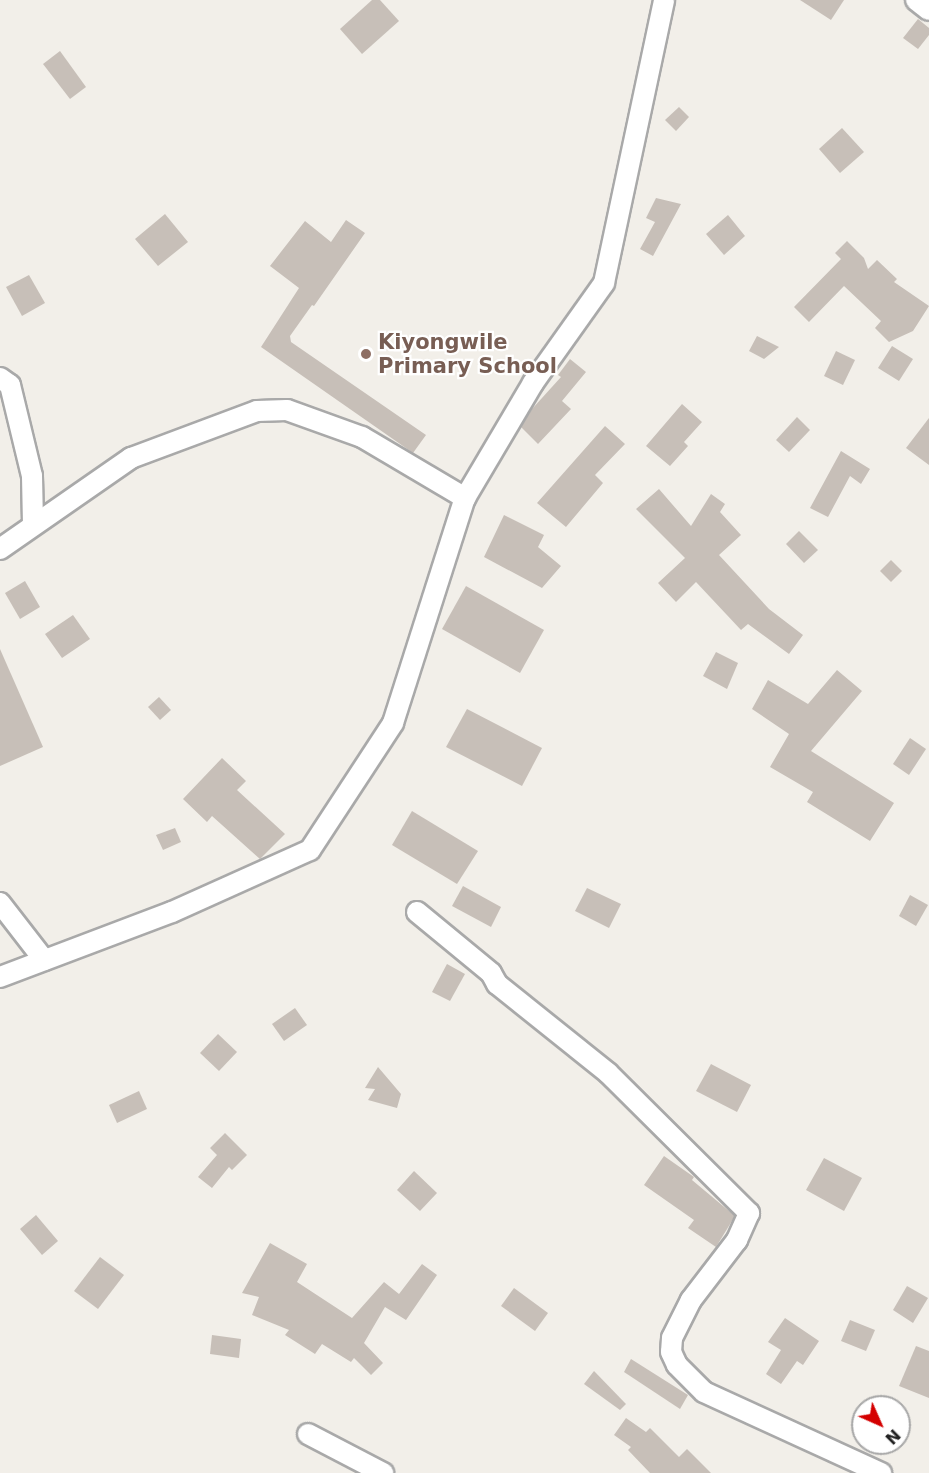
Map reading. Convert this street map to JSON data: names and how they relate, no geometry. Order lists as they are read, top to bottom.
{
  "places": ["Kiyongwile Primary School"],
  "north": "bottom right"
}
